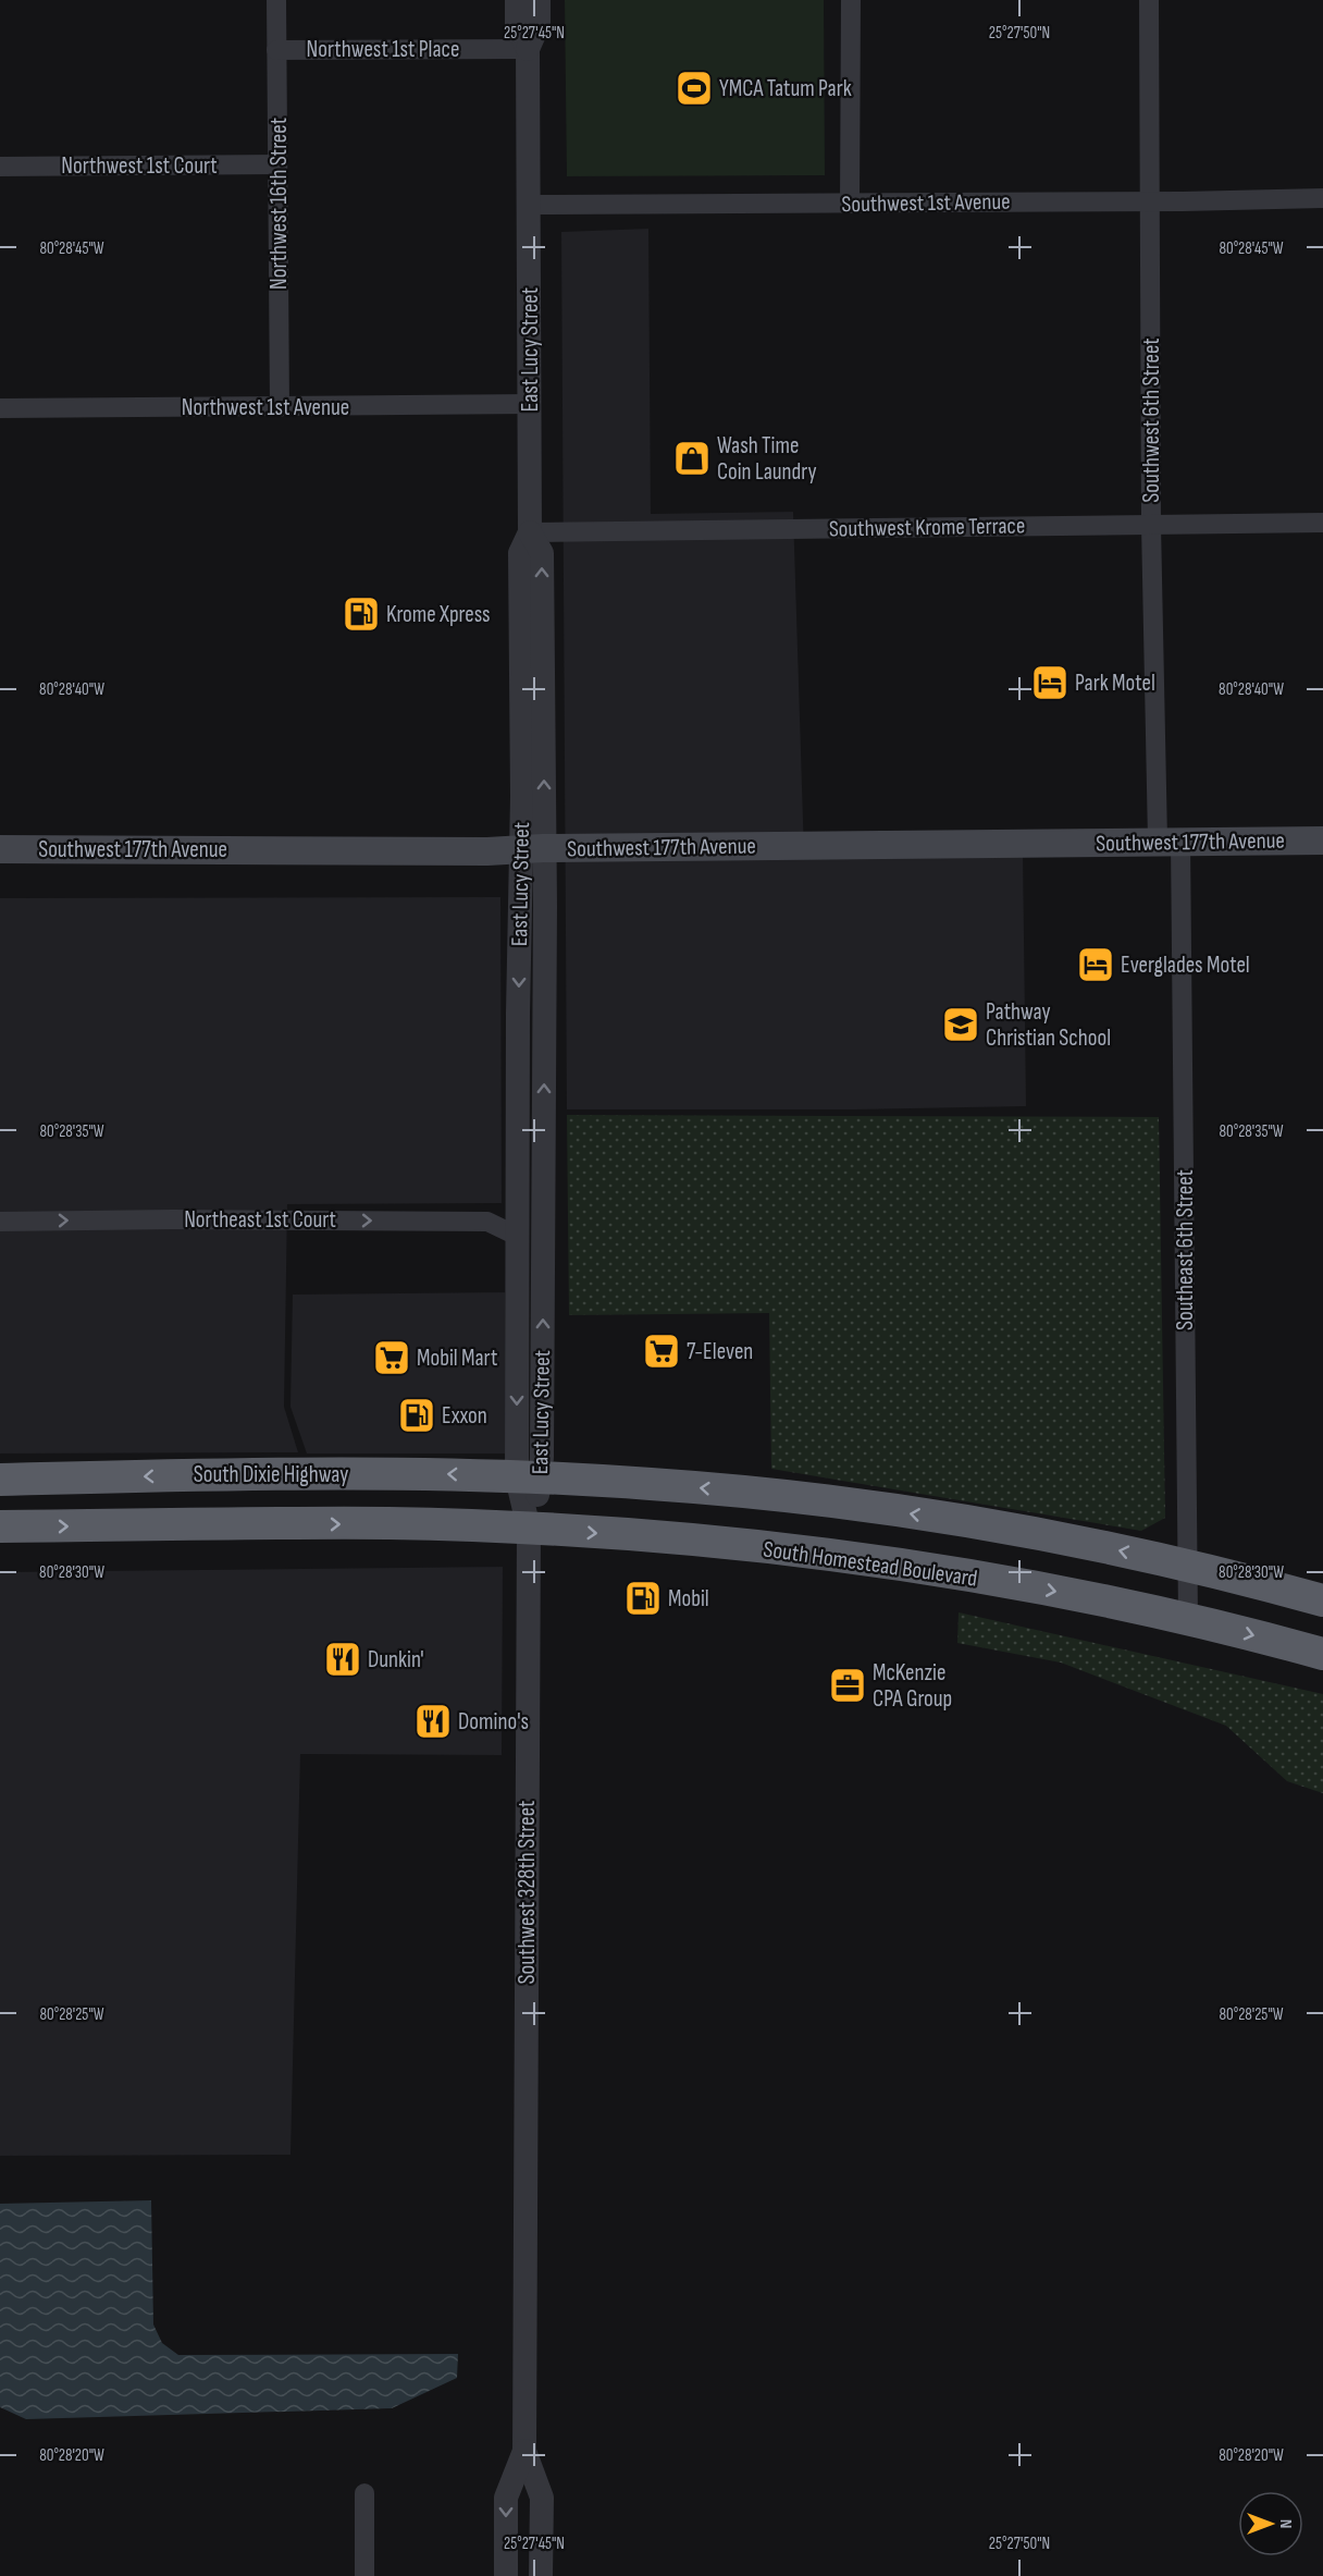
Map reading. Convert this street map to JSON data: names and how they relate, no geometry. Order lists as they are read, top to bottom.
{
  "streets": {
    "highway": ["South Dixie Highway", "South Homestead Boulevard"],
    "main road": ["Southwest 177th Avenue"],
    "street": [
      "Northwest 1st Place",
      "Northwest 1st Court",
      "Southwest 1st Avenue",
      "Northwest 16th Street",
      "East Lucy Street",
      "Northwest 1st Avenue",
      "Southwest 6th Street",
      "Southwest Krome Terrace",
      "Northeast 1st Court",
      "Southeast 6th Street",
      "Southwest 328th Street"
    ]
  },
  "crossings": [
    ["Northwest 1st Place", "Northwest 16th Street"],
    ["Northwest 1st Place", "East Lucy Street"],
    ["Northwest 1st Court", "Northwest 16th Street"],
    ["Southwest 1st Avenue", "East Lucy Street"],
    ["Southwest 1st Avenue", "Southwest 6th Street"],
    ["Northwest 16th Street", "Northwest 1st Avenue"],
    ["East Lucy Street", "Northwest 1st Avenue"],
    ["East Lucy Street", "Southwest Krome Terrace"],
    ["East Lucy Street", "Southwest 177th Avenue"],
    ["East Lucy Street", "Northeast 1st Court"],
    ["East Lucy Street", "South Dixie Highway"],
    ["East Lucy Street", "South Homestead Boulevard"],
    ["East Lucy Street", "Southwest 328th Street"],
    ["Southwest 6th Street", "Southwest Krome Terrace"],
    ["Southwest 6th Street", "Southwest 177th Avenue"],
    ["Southwest 6th Street", "Southeast 6th Street"],
    ["Southwest 177th Avenue", "Southeast 6th Street"],
    ["Southeast 6th Street", "South Homestead Boulevard"],
    ["South Homestead Boulevard", "Southwest 328th Street"]
  ],
  "one_way": ["Northeast 1st Court"],
  "places": {
    "sports": ["YMCA Tatum Park"],
    "shop": ["Wash Time Coin Laundry"],
    "fuel station": ["Krome Xpress", "Exxon", "Mobil"],
    "hotel": ["Park Motel", "Everglades Motel"],
    "school or university": ["Pathway Christian School"],
    "supermarket": ["7-Eleven", "Mobil Mart"],
    "restaurant": ["Dunkin'", "Domino's"],
    "office": ["McKenzie CPA Group"]
  },
  "north": "right",
  "coordinates": [
    "25°27'45\"N",
    "25°27'50\"N",
    "80°28'45\"W",
    "80°28'40\"W",
    "80°28'35\"W",
    "80°28'30\"W",
    "80°28'25\"W",
    "80°28'20\"W"
  ]
}
